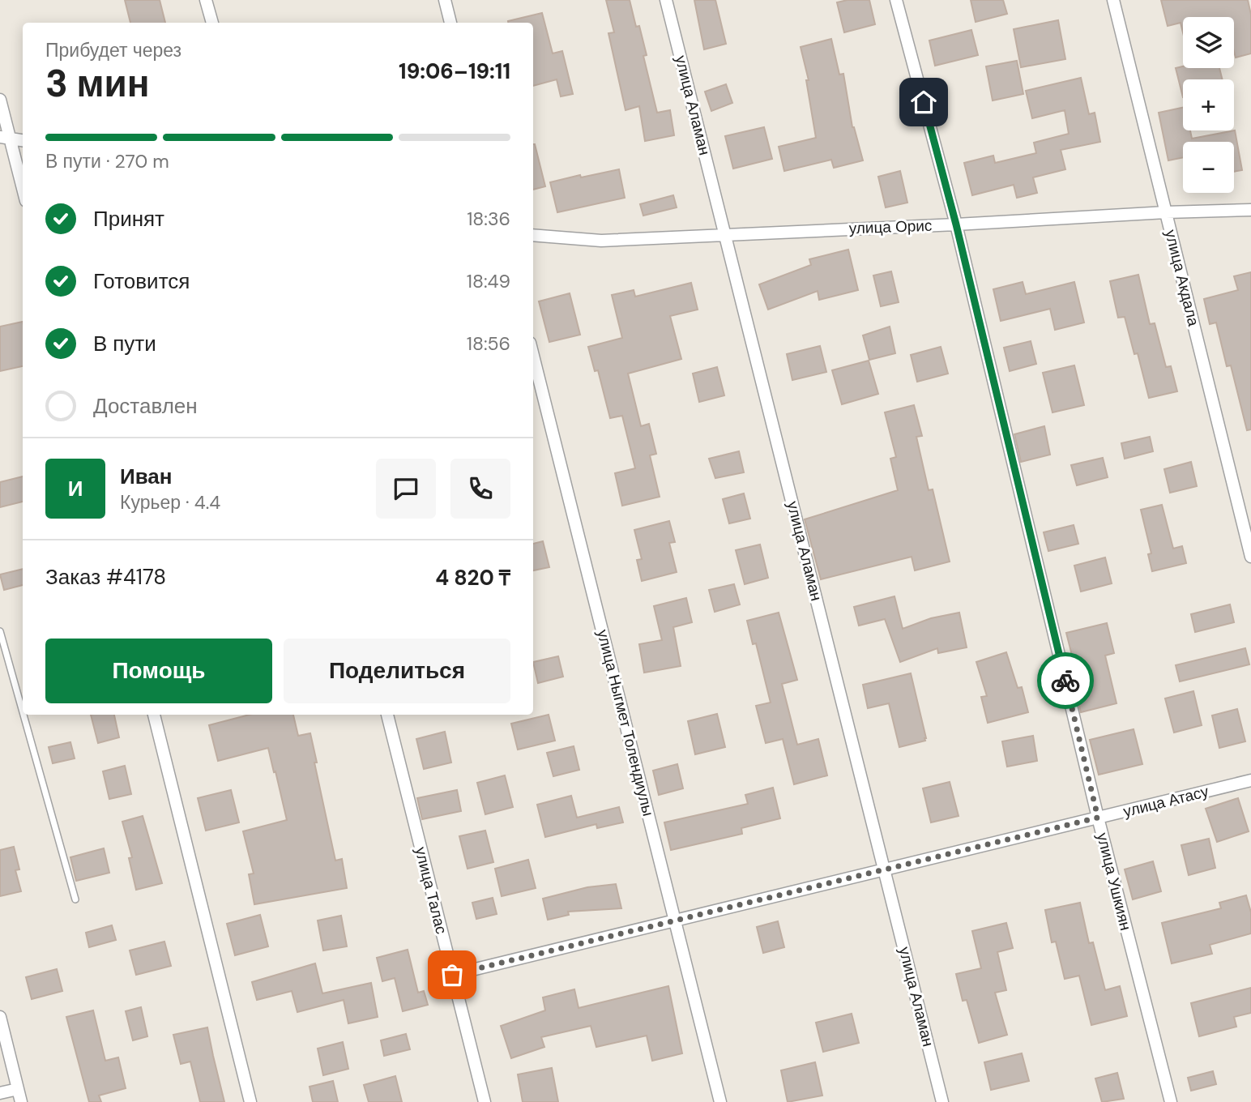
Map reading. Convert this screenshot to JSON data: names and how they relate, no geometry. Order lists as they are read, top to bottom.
{
  "streets": {
    "street": [
      "улица Аламан",
      "улица Орис",
      "улица Акдала",
      "улица Ныгмет Толендиулы",
      "улица Атасу",
      "улица Ушкиян",
      "улица Талас"
    ]
  },
  "crossings": [
    ["улица Аламан", "улица Орис"],
    ["улица Аламан", "улица Атасу"],
    ["улица Орис", "улица Акдала"],
    ["улица Орис", "улица Ушкиян"],
    ["улица Ныгмет Толендиулы", "улица Атасу"],
    ["улица Атасу", "улица Ушкиян"],
    ["улица Атасу", "улица Талас"]
  ],
  "page": {
    "map_buttons": ["+", "−"],
    "heading": ["3 мин", "Прибудет через", "19:06–19:11"],
    "panel": [
      "Иван",
      "Курьер · 4.4",
      "Заказ #4178",
      "4 820 ₸"
    ],
    "bar": "В пути · 270 m",
    "list": [
      ["Принят", "18:36"],
      ["Готовится", "18:49"],
      ["В пути", "18:56"],
      "Доставлен"
    ],
    "round": "И",
    "buttons": ["Помощь", "Поделиться"]
  }
}
